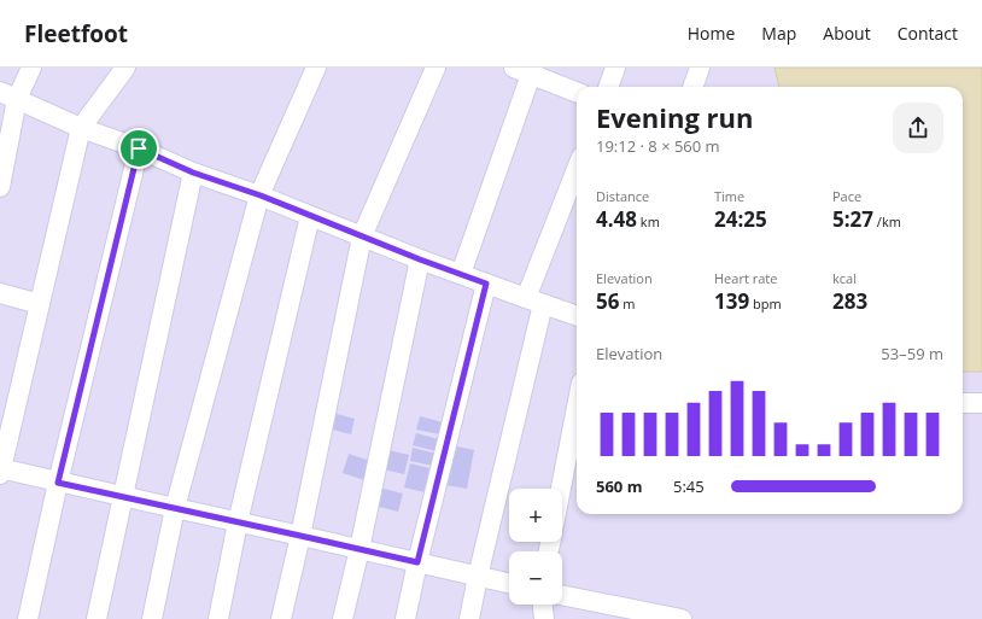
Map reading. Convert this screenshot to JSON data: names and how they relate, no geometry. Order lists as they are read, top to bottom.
{
  "page": {
    "header": "Fleetfoot",
    "nav": [
      "Home",
      "Map",
      "About",
      "Contact"
    ],
    "heading": ["Evening run", "19:12 · 8 × 560 m"],
    "stats": [
      ["Distance", "4.48 km"],
      ["Time", "24:25"],
      ["Pace", "5:27 /km"],
      ["Elevation", "56 m"],
      ["Heart rate", "139 bpm"],
      ["kcal", "283"]
    ],
    "chart": ["Elevation", "53–59 m"],
    "list": [
      {
        "name": "560 m",
        "note": "5:45"
      }
    ],
    "map_buttons": ["+", "−"]
  }
}
